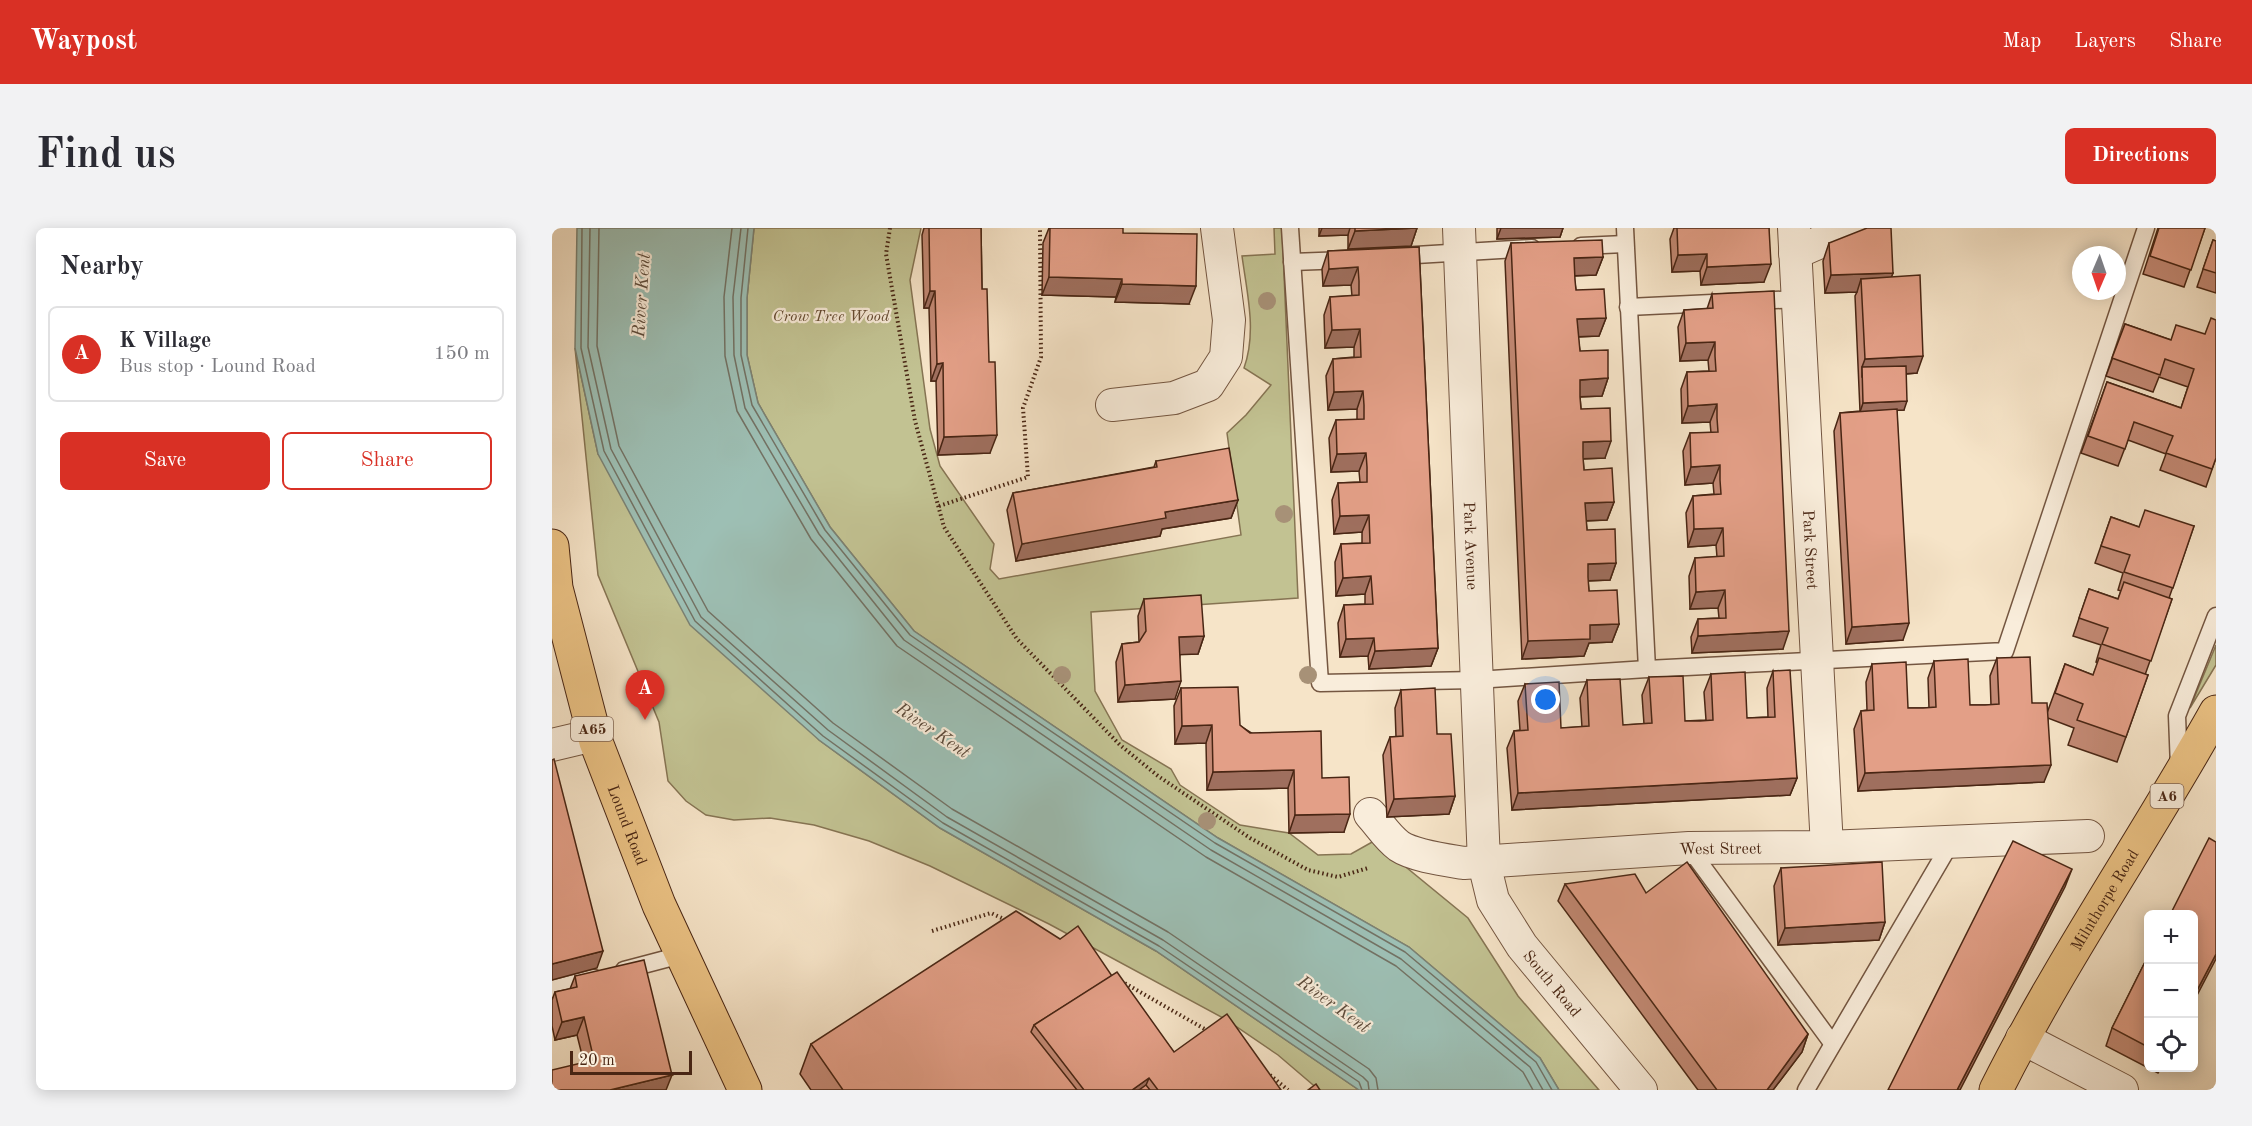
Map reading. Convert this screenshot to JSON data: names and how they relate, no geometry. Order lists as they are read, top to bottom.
{
  "streets": {
    "main road": [
      "A65",
      "A6",
      "Lound Road",
      "Milnthorpe Road"
    ],
    "street": [
      "Park Avenue",
      "Park Street",
      "West Street",
      "South Road"
    ]
  },
  "crossings": [
    ["Park Avenue", "West Street"],
    ["Park Avenue", "South Road"],
    ["Park Street", "West Street"],
    ["West Street", "South Road"]
  ],
  "water": ["River Kent"],
  "parks": ["Crow Tree Wood"],
  "scale_bar": "20 m",
  "north": "bottom",
  "page": {
    "header": "Waypost",
    "nav": ["Map", "Layers", "Share"],
    "buttons": [
      "Directions",
      ["Save", "Share"]
    ],
    "title": "Find us",
    "heading": "Nearby",
    "list": [
      {
        "mark": "A",
        "name": "K Village",
        "note": "Bus stop · Lound Road",
        "value": "150 m"
      }
    ],
    "pins": "A",
    "map_buttons": ["+", "−"],
    "scale": "20 m"
  }
}
